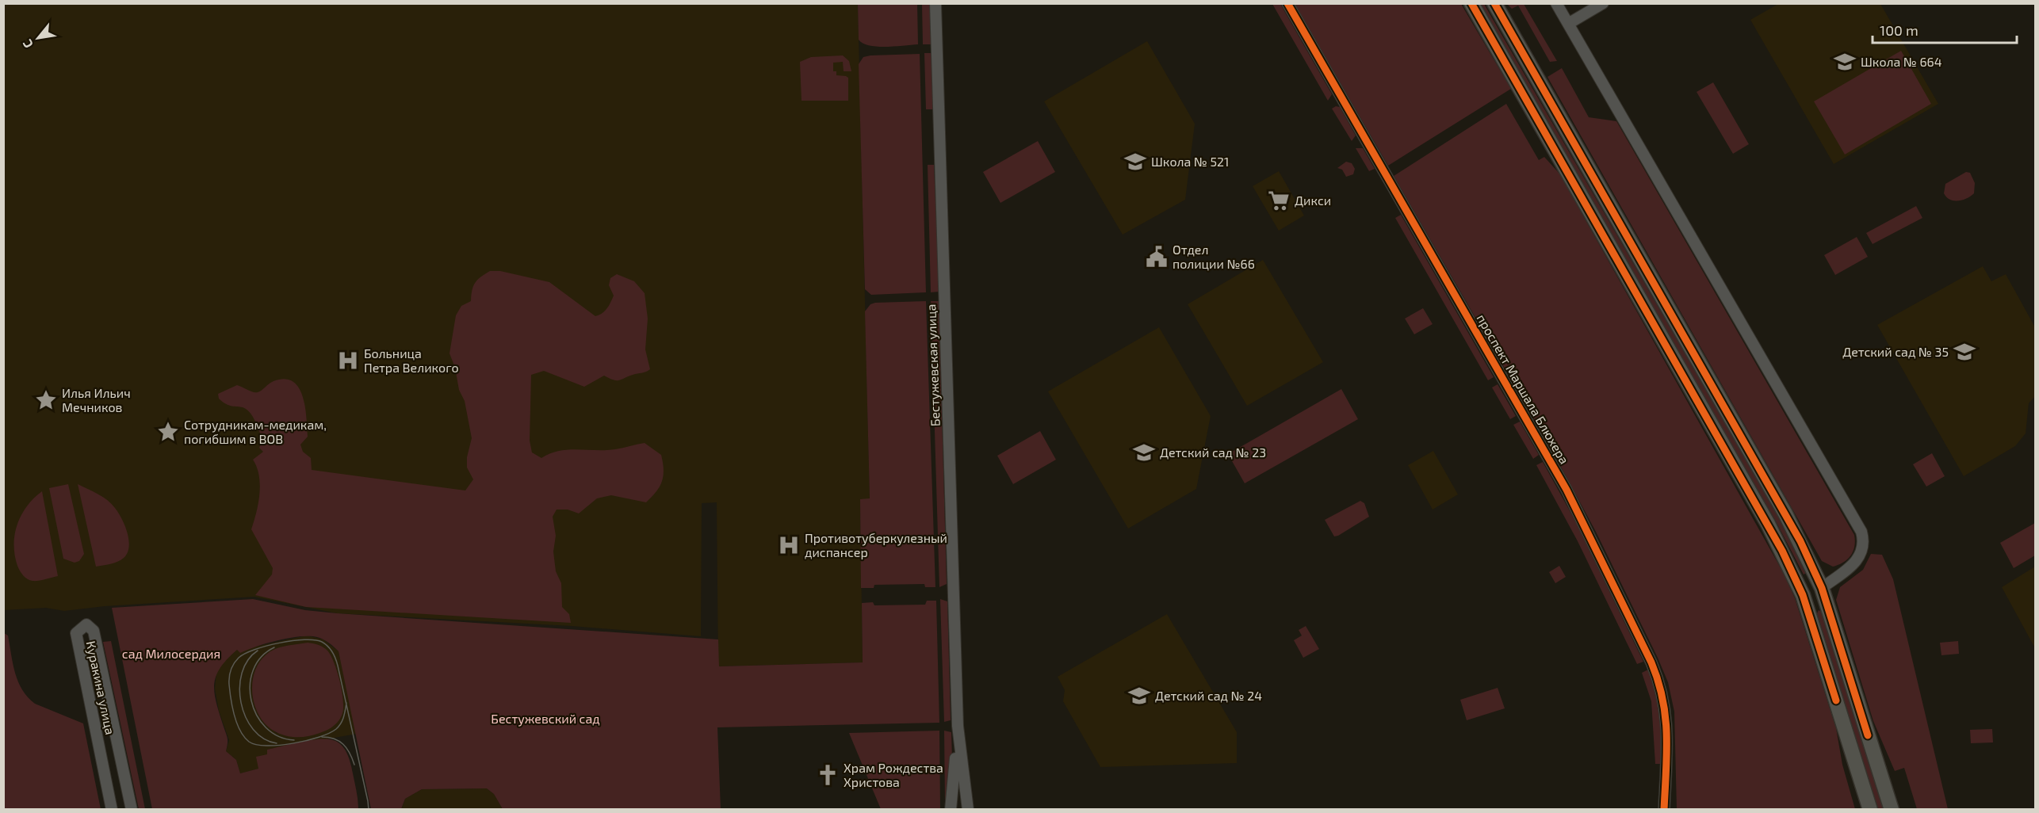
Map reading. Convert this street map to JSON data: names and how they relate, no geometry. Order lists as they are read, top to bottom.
{
  "streets": {
    "street": ["Бестужевская улица", "проспект Маршала Блюхера", "Куракина улица"]
  },
  "parks": ["сад Милосердия", "Бестужевский сад"],
  "places": {
    "school or university": [
      "Школа № 664",
      "Школа № 521",
      "Детский сад № 35",
      "Детский сад № 23",
      "Детский сад № 24"
    ],
    "supermarket": ["Дикси"],
    "public building": ["Отдел полиции №66"],
    "hospital": ["Больница Петра Великого", "Противотуберкулезный диспансер"],
    "place": ["Илья Ильич Мечников", "Сотрудникам-медикам, погибшим в ВОВ"],
    "church": ["Храм Рождества Христова"]
  },
  "scale_bar": "100 m",
  "north": "bottom left"
}
